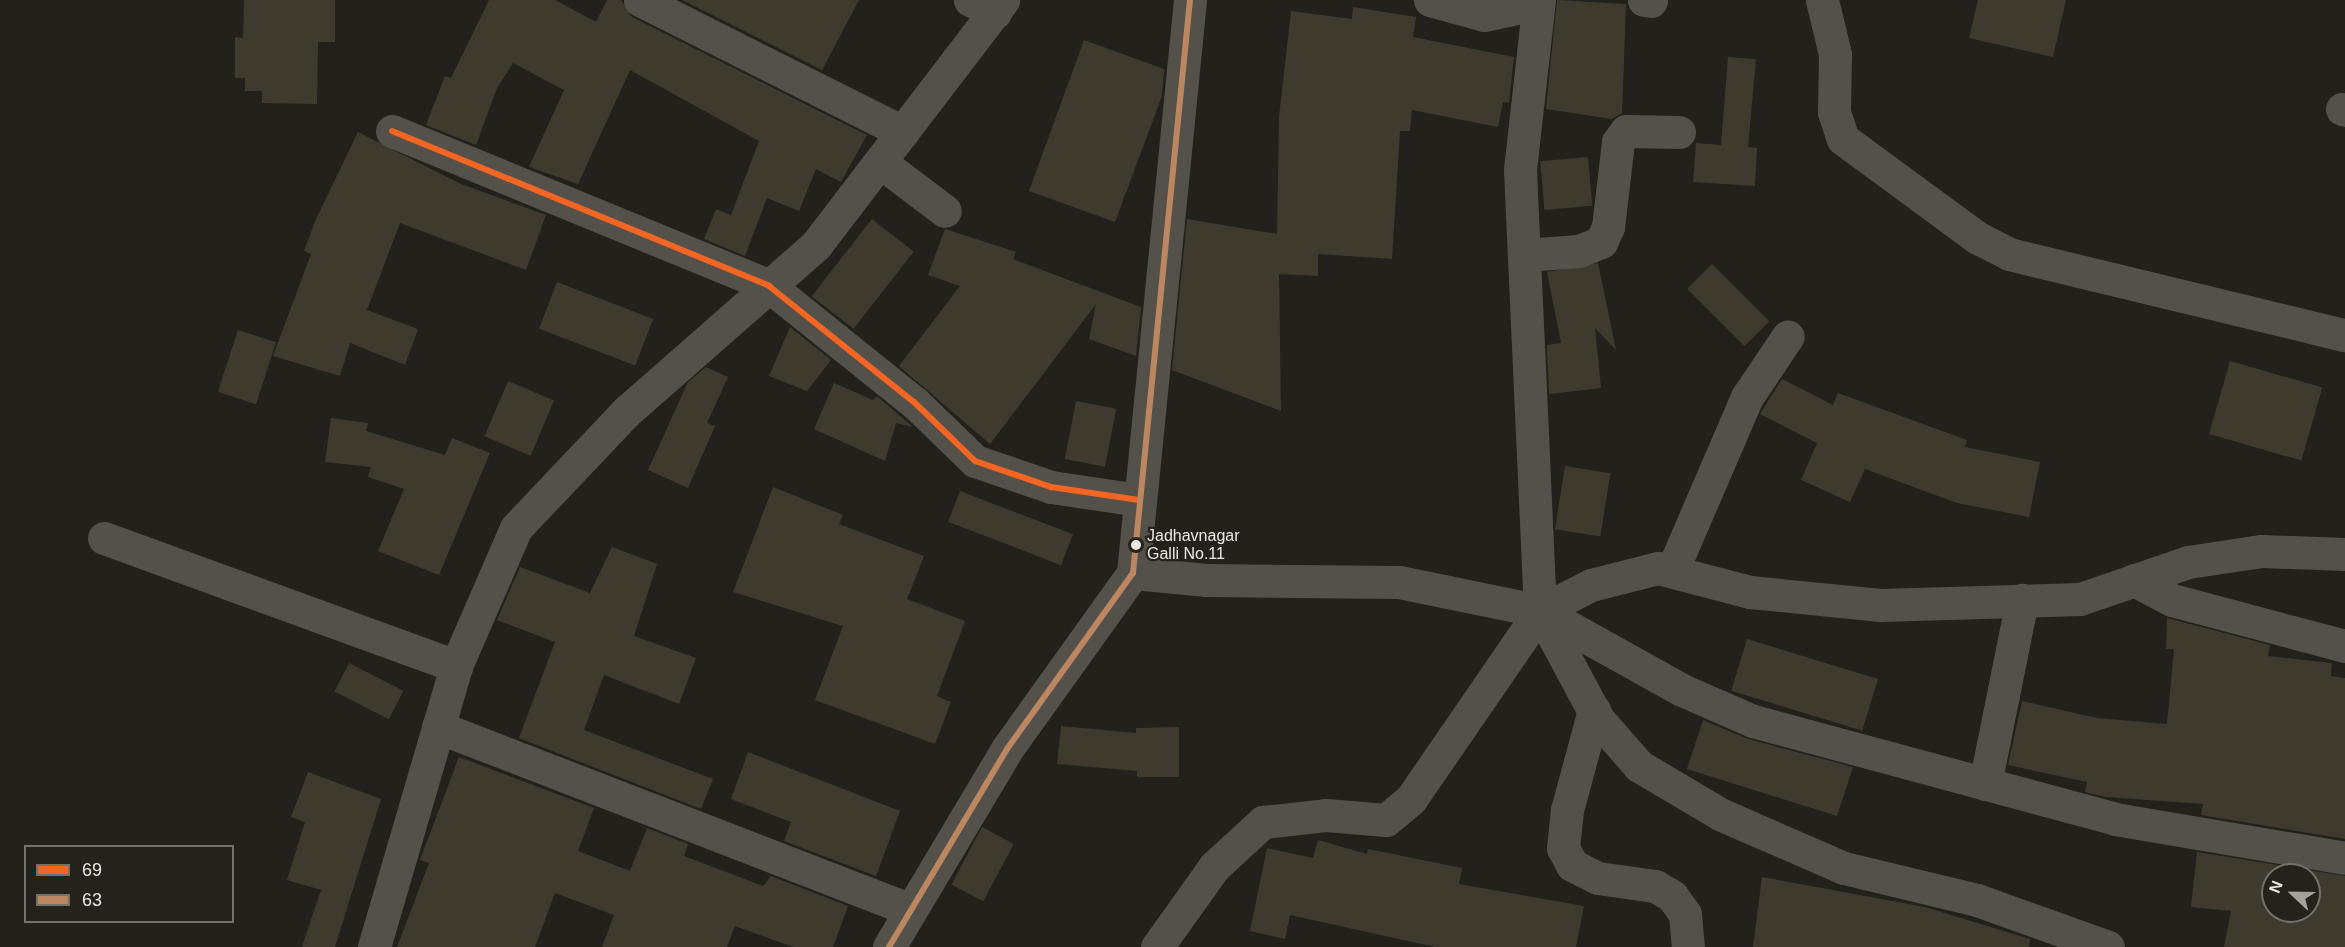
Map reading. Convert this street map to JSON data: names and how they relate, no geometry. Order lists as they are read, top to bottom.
{
  "places": ["Jadhavnagar Galli No.11"],
  "lines": ["transit line 63", "transit line 69"],
  "legend": ["69", "63"],
  "north": "left"
}
